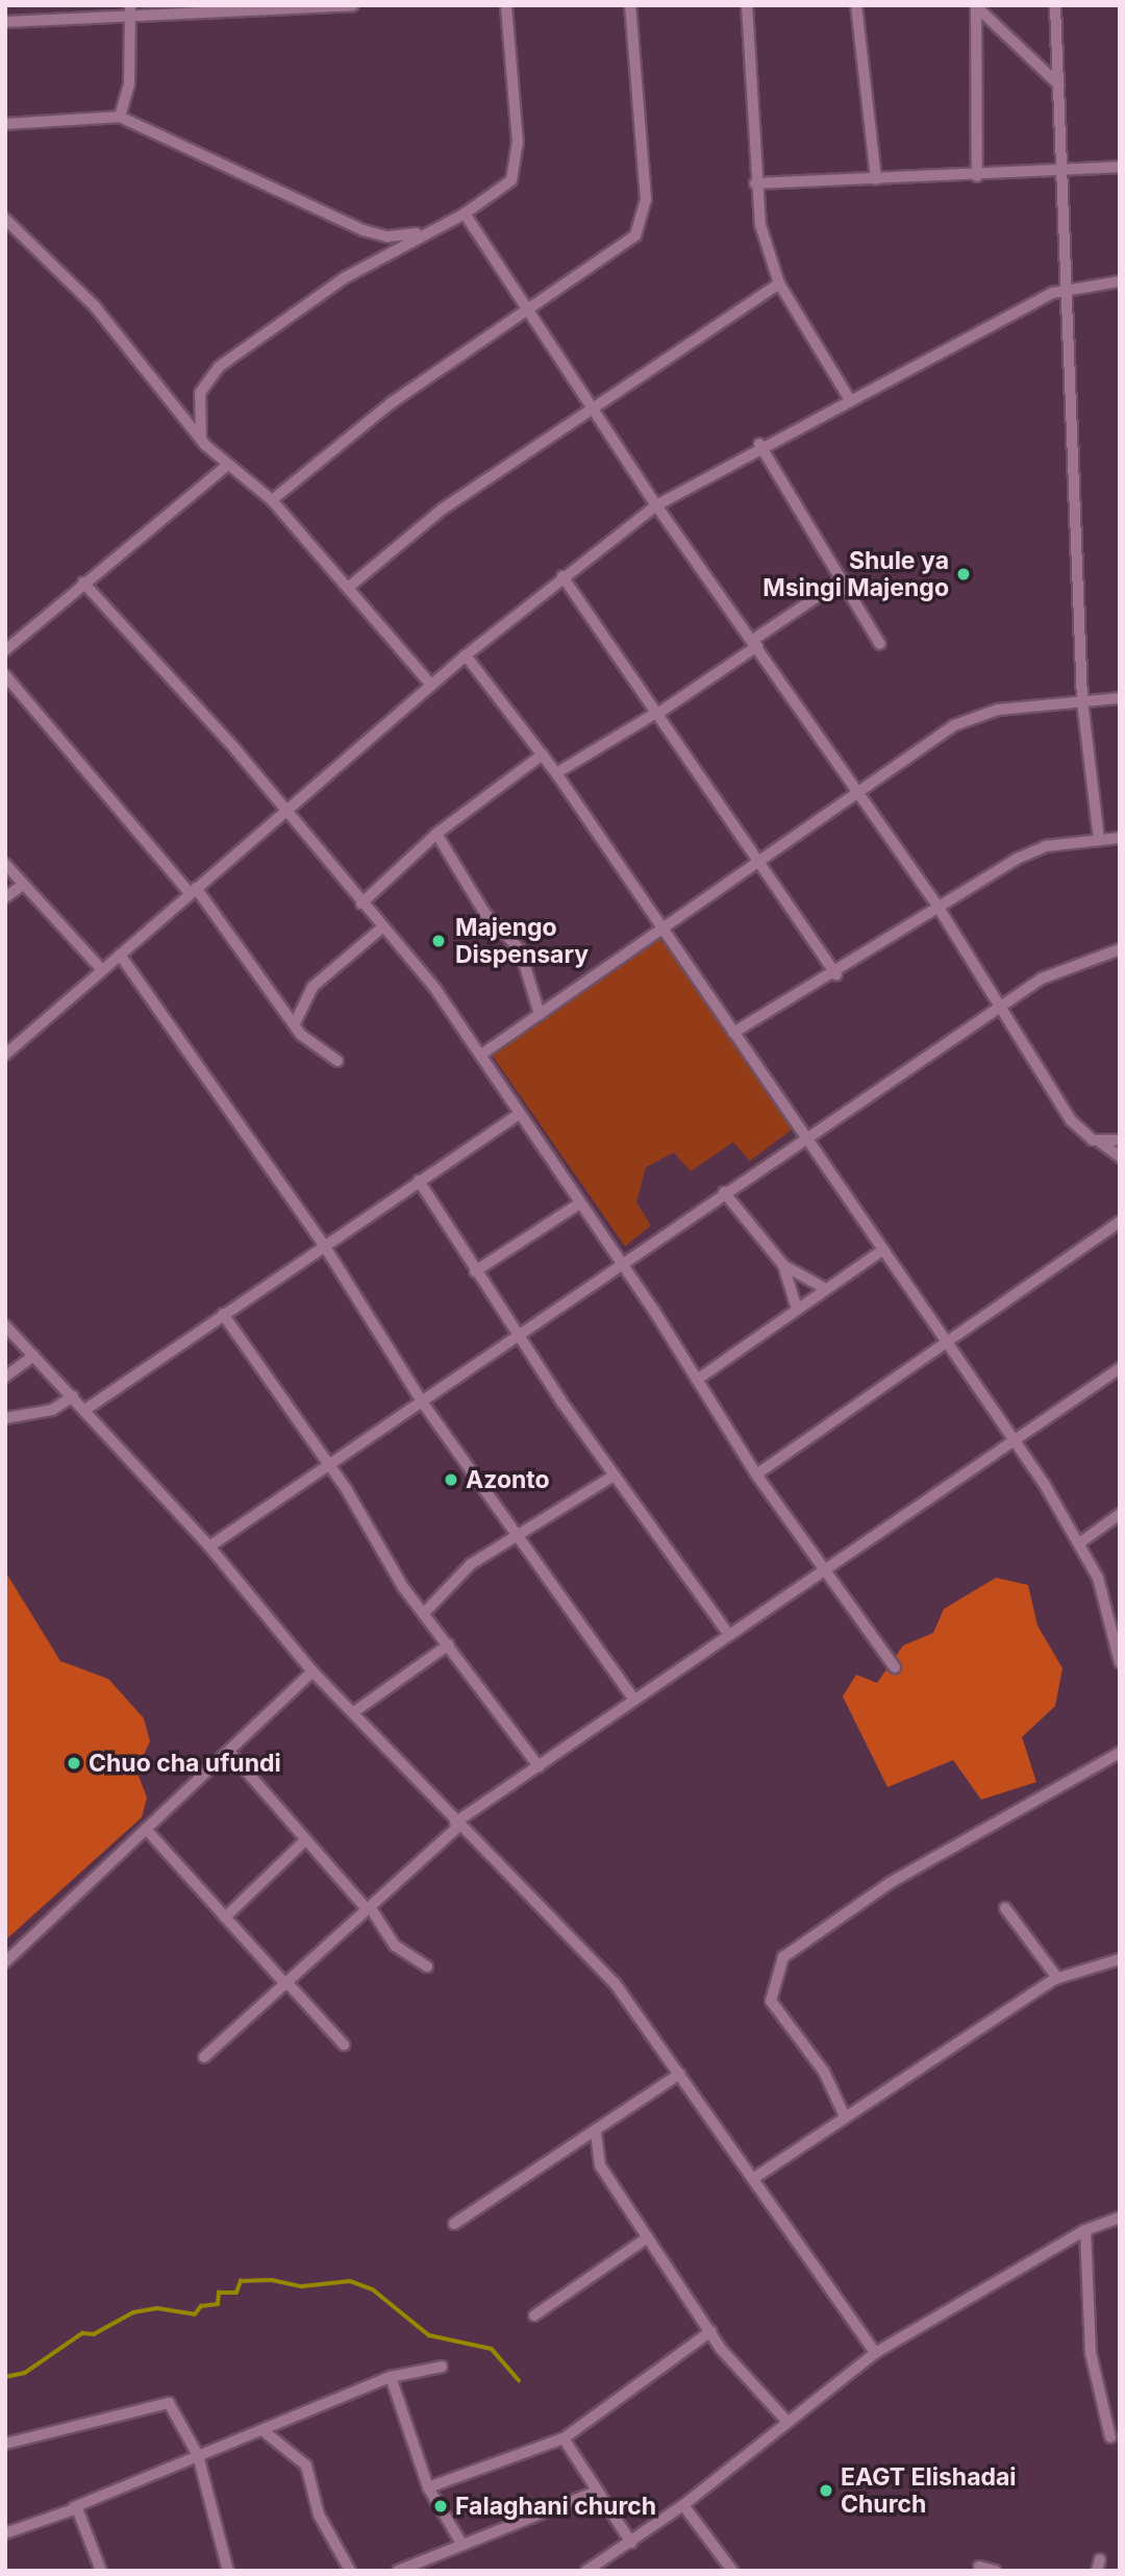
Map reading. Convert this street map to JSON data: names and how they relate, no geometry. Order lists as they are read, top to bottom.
{
  "places": [
    "Shule ya Msingi Majengo",
    "Majengo Dispensary",
    "Azonto",
    "Chuo cha ufundi",
    "EAGT Elishadai Church",
    "Falaghani church"
  ]
}
